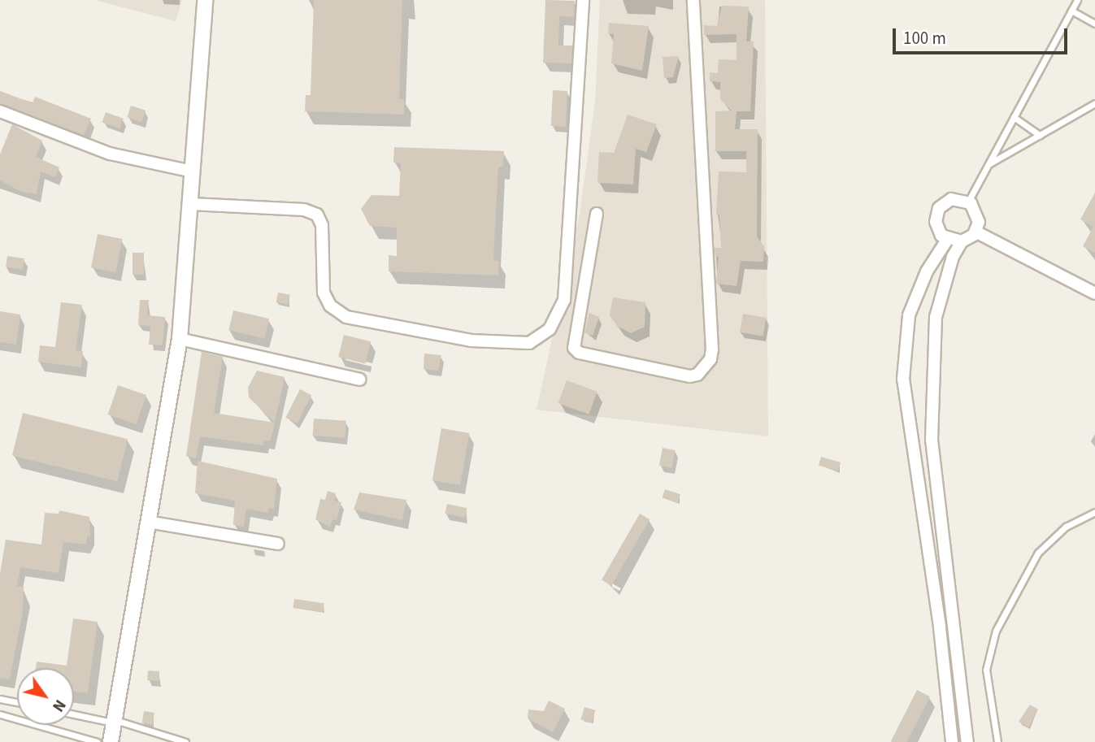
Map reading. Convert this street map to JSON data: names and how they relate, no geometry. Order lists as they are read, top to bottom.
{
  "scale_bar": "100 m",
  "north": "bottom right"
}
